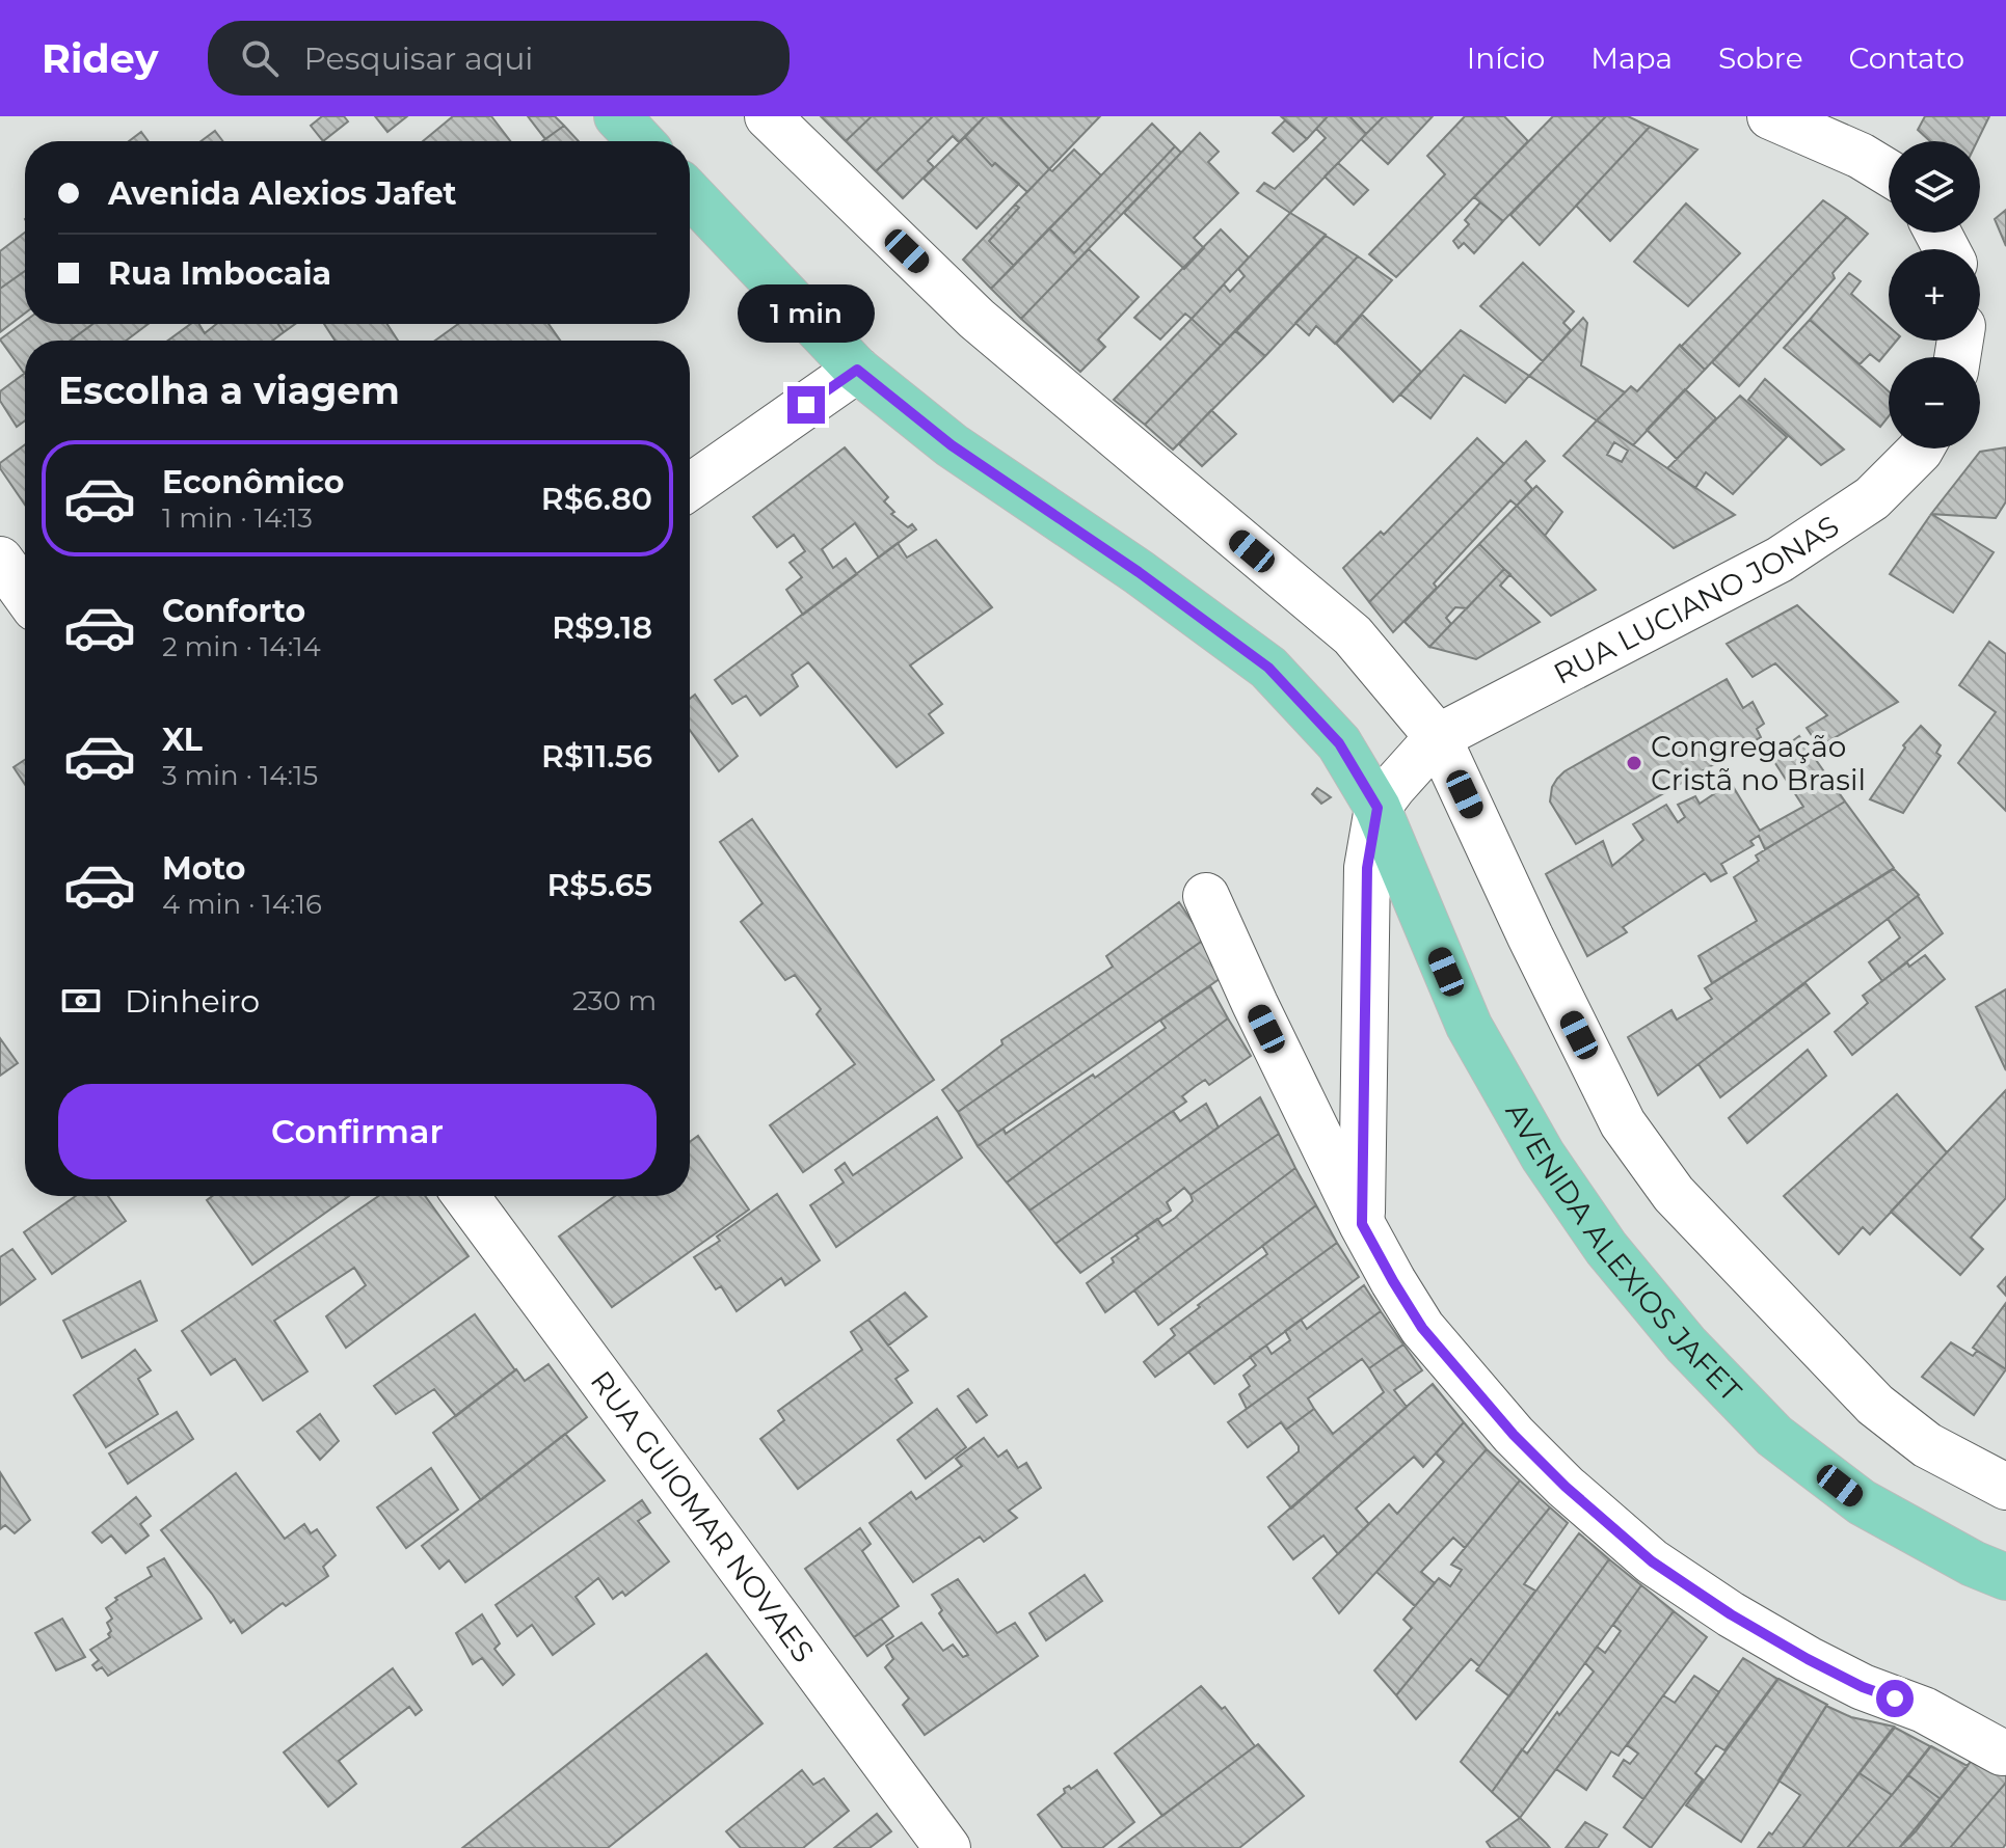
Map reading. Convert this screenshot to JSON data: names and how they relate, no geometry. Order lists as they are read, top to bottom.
{
  "streets": {
    "main road": ["AVENIDA ALEXIOS JAFET"],
    "street": ["RUA LUCIANO JONAS", "RUA GUIOMAR NOVAES"]
  },
  "places": ["Congregação Cristã no Brasil"],
  "page": {
    "header": "Ridey",
    "search": "Pesquisar aqui",
    "nav": [
      "Início",
      "Mapa",
      "Sobre",
      "Contato"
    ],
    "map_buttons": ["+", "−"],
    "banner": ["Avenida Alexios Jafet", "Rua Imbocaia"],
    "bubble": "1 min",
    "heading": "Escolha a viagem",
    "list": [
      {
        "name": "Econômico",
        "note": "1 min · 14:13",
        "value": "R$6.80"
      },
      {
        "name": "Conforto",
        "note": "2 min · 14:14",
        "value": "R$9.18"
      },
      {
        "name": "XL",
        "note": "3 min · 14:15",
        "value": "R$11.56"
      },
      {
        "name": "Moto",
        "note": "4 min · 14:16",
        "value": "R$5.65"
      }
    ],
    "pay": ["Dinheiro", "230 m"],
    "buttons": "Confirmar"
  }
}
